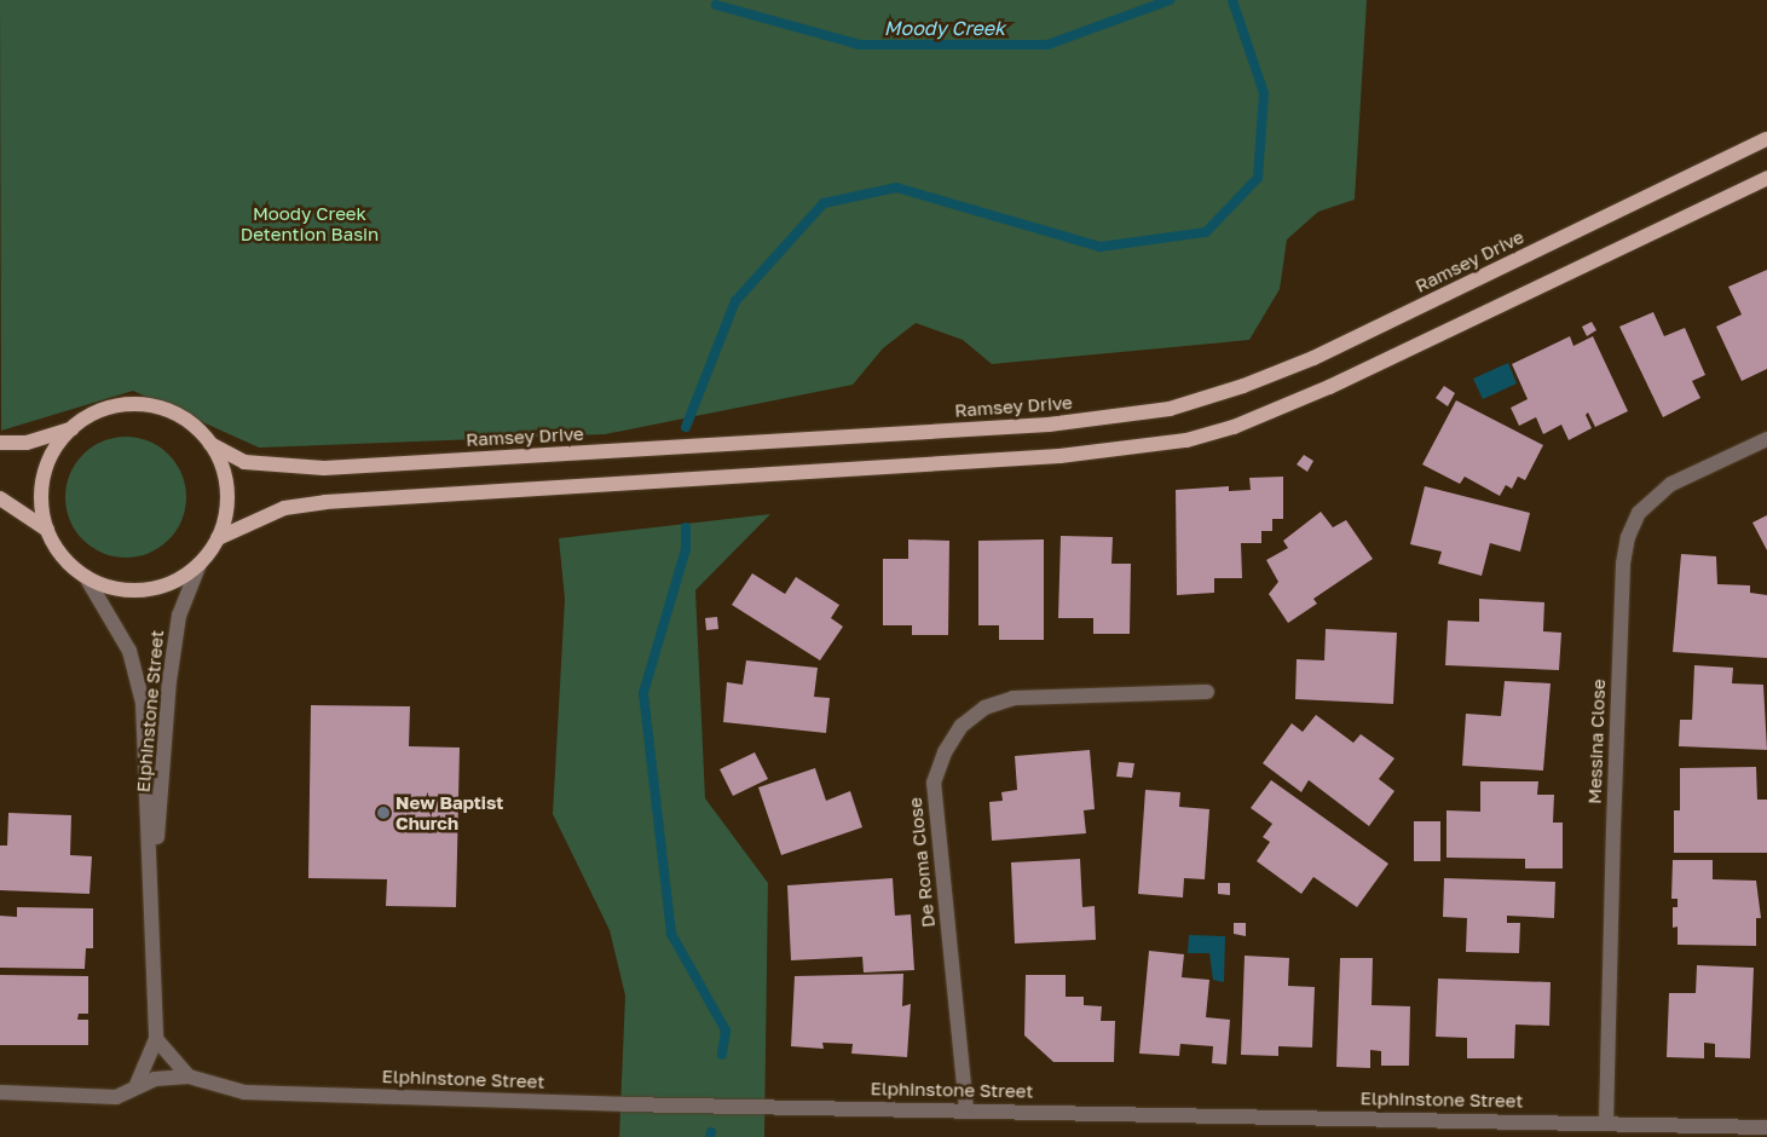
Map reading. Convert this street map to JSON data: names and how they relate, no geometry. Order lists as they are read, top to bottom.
{
  "streets": {
    "main road": ["Ramsey Drive"],
    "street": ["Elphinstone Street", "Messina Close", "De Roma Close"]
  },
  "crossings": [
    ["Ramsey Drive", "Elphinstone Street"],
    ["Elphinstone Street", "Messina Close"],
    ["Elphinstone Street", "De Roma Close"]
  ],
  "water": ["Moody Creek"],
  "parks": ["Moody Creek Detention Basin"],
  "places": ["New Baptist Church"]
}
